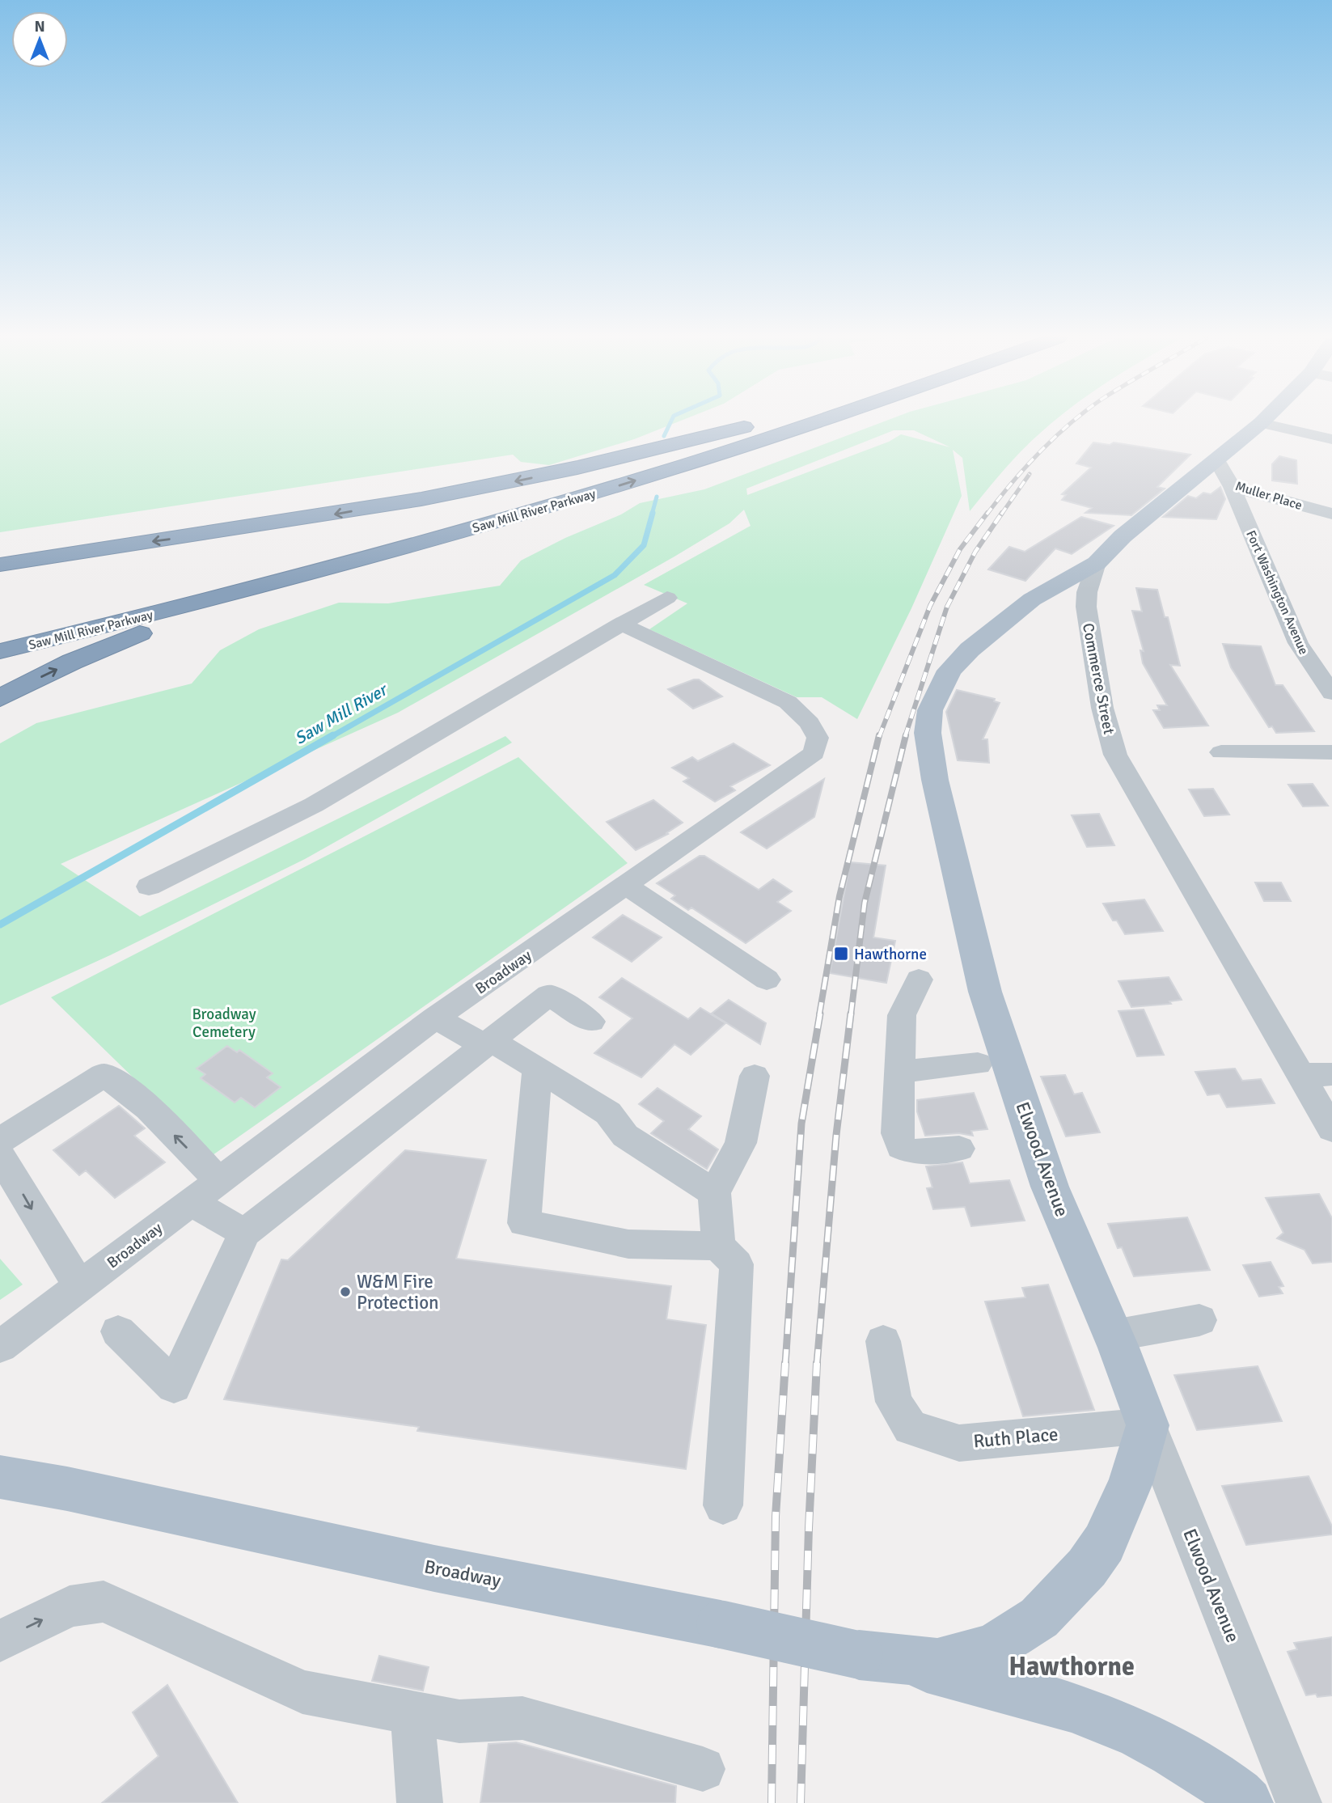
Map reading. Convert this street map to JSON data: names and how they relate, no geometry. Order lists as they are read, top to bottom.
{
  "streets": {
    "highway": ["Saw Mill River Parkway"],
    "main road": ["Commerce Street", "Broadway", "Elwood Avenue"],
    "street": ["Muller Place", "Fort Washington Avenue", "Ruth Place"]
  },
  "crossings": [
    ["Muller Place", "Fort Washington Avenue"],
    ["Muller Place", "Commerce Street"],
    ["Commerce Street", "Elwood Avenue"],
    ["Elwood Avenue", "Ruth Place"]
  ],
  "districts": ["Hawthorne"],
  "water": ["Saw Mill River"],
  "parks": ["Broadway Cemetery"],
  "places": {
    "transit": ["Hawthorne"],
    "other": ["W&M Fire Protection"]
  },
  "north": "top"
}
